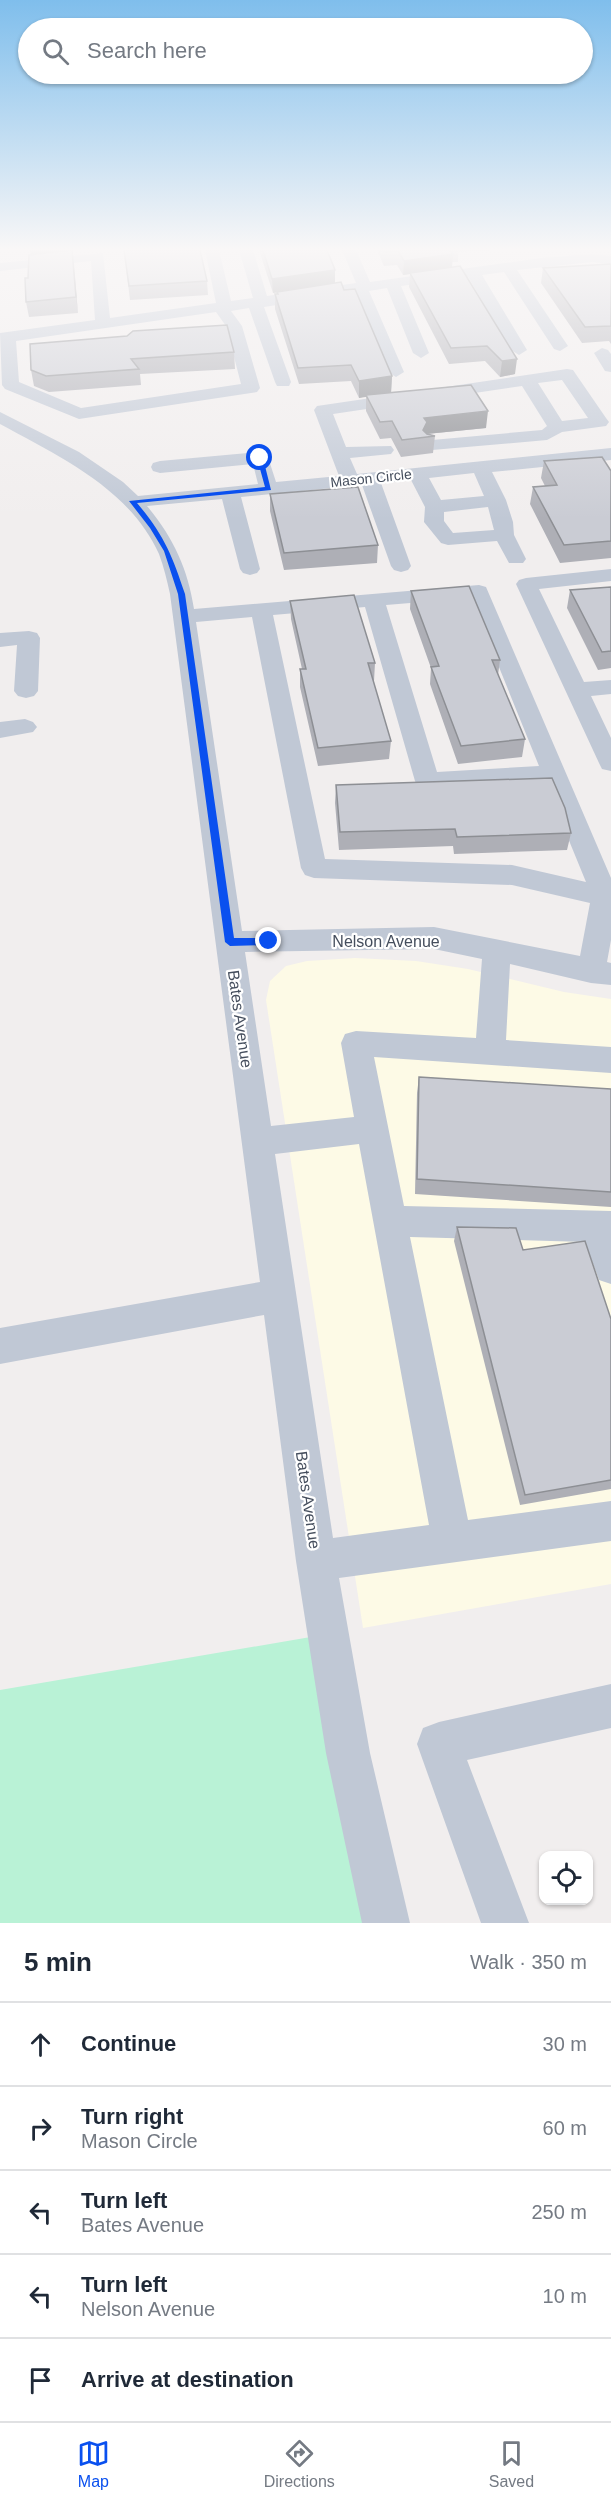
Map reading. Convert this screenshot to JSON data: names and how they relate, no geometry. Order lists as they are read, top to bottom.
{
  "streets": {
    "street": ["Mason Circle", "Nelson Avenue", "Bates Avenue"]
  },
  "crossings": [
    ["Mason Circle", "Bates Avenue"],
    ["Nelson Avenue", "Bates Avenue"]
  ],
  "page": {
    "search": "Search here",
    "heading": ["5 min", "Walk · 350 m"],
    "list": [
      ["Continue", "30 m"],
      ["Turn right", "Mason Circle", "60 m"],
      ["Turn left", "Bates Avenue", "250 m"],
      ["Turn left", "Nelson Avenue", "10 m"],
      "Arrive at destination"
    ],
    "nav": ["Map", "Directions", "Saved"]
  }
}
